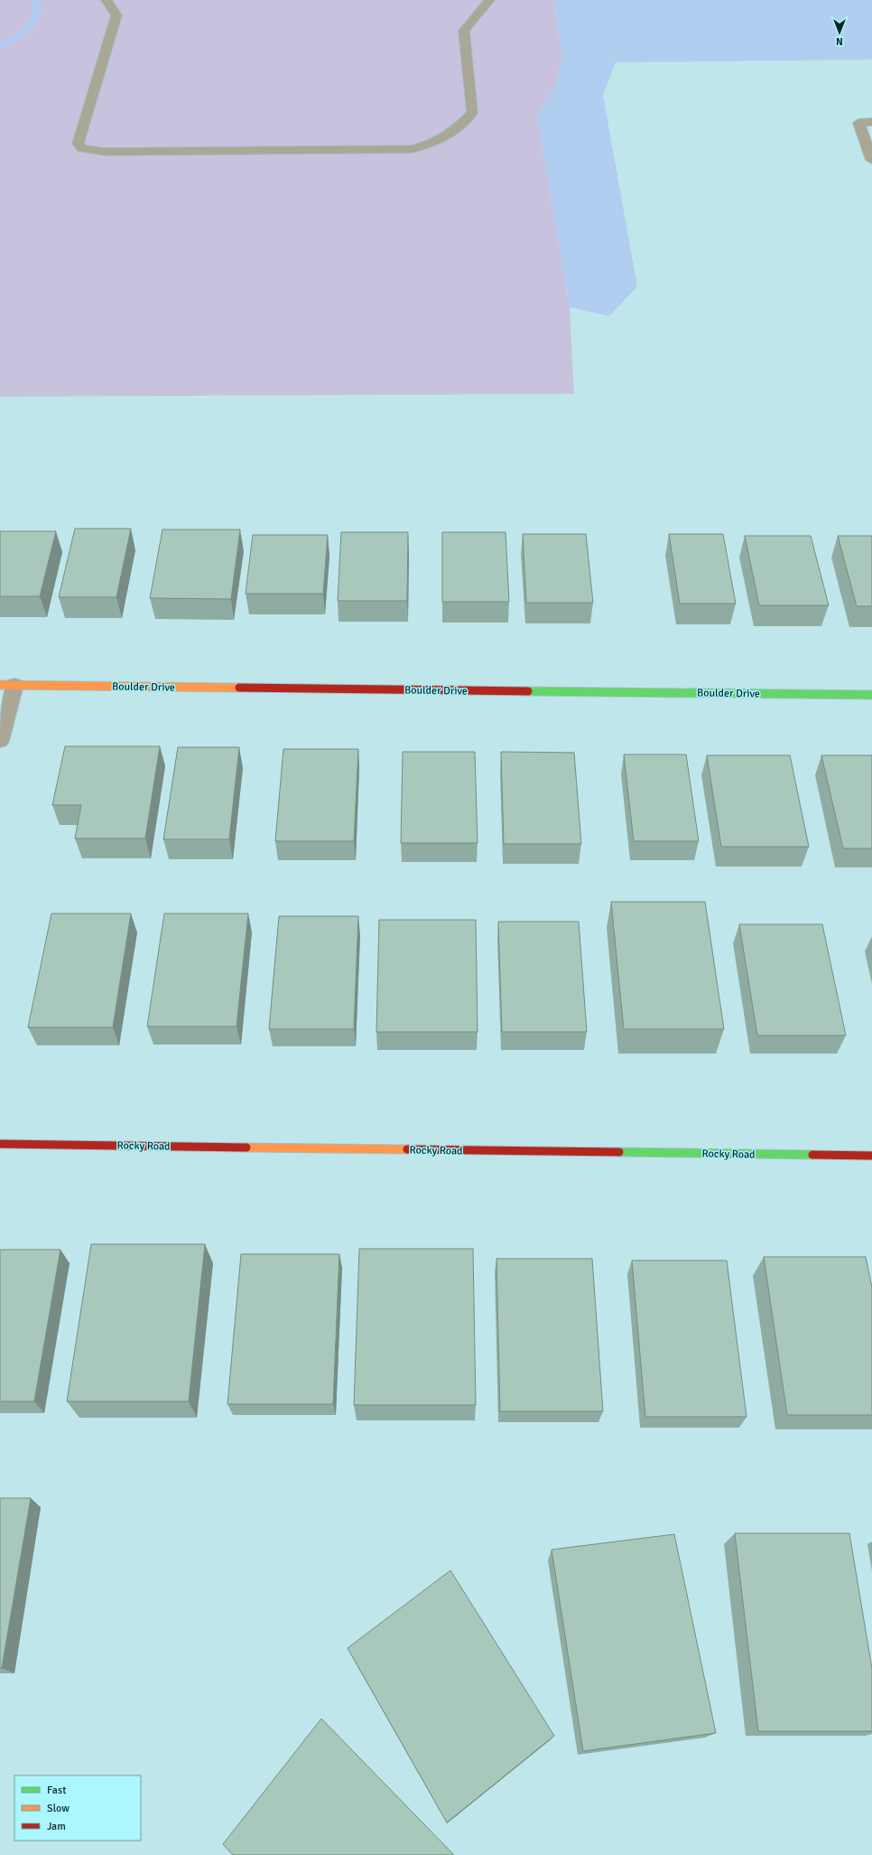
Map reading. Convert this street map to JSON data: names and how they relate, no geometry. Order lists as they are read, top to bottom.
{
  "streets": {
    "street": ["Boulder Drive", "Rocky Road"]
  },
  "legend": ["Fast", "Slow", "Jam"],
  "north": "bottom"
}
